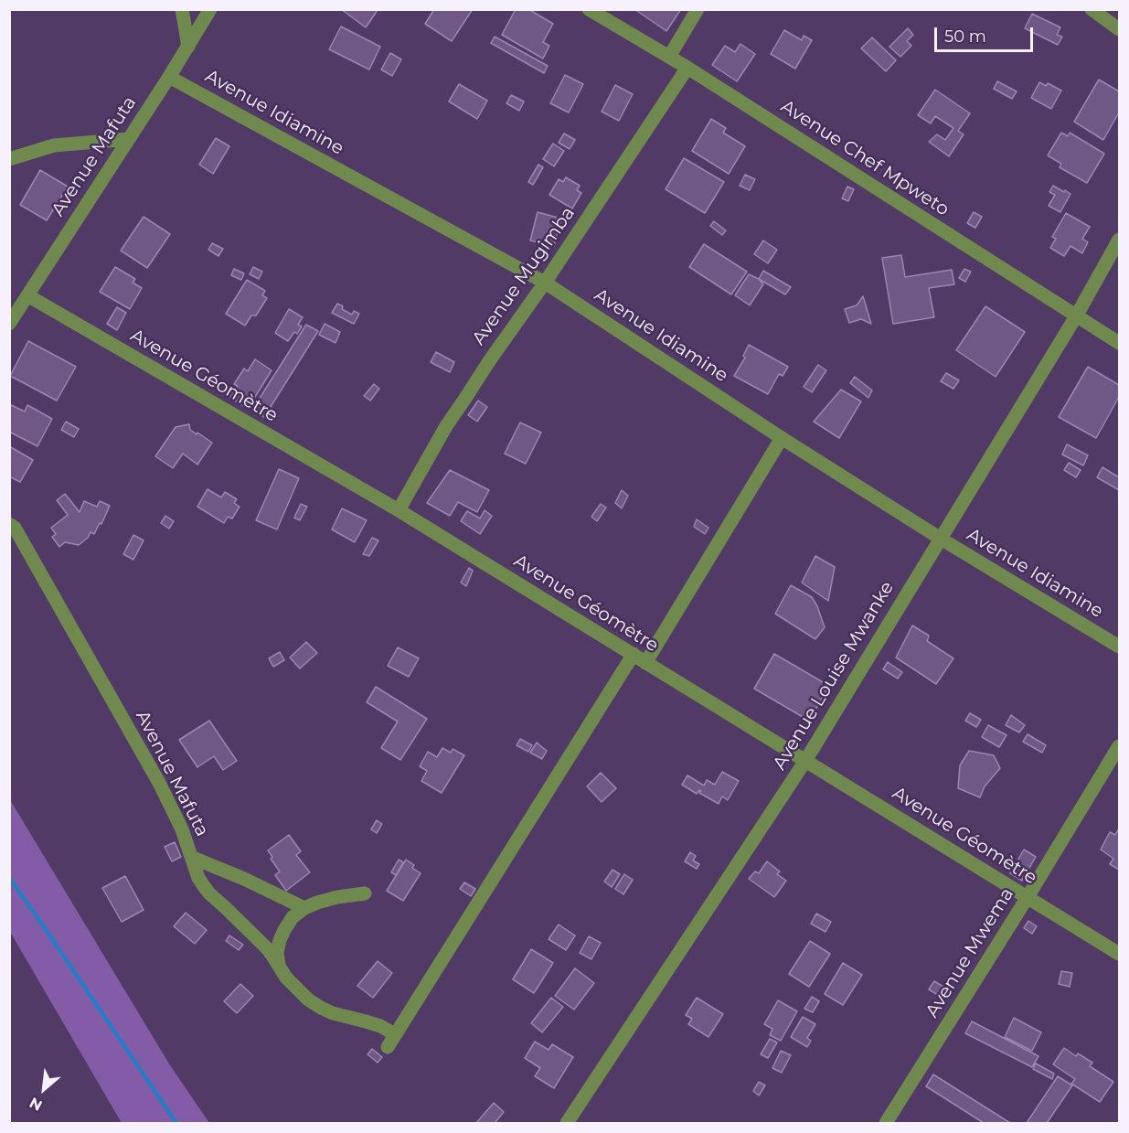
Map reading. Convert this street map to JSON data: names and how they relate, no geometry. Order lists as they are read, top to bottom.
{
  "streets": {
    "street": [
      "Avenue Idiamine",
      "Avenue Mafuta",
      "Avenue Chef Mpweto",
      "Avenue Mugimba",
      "Avenue Géomètre",
      "Avenue Louise Mwanke",
      "Avenue Mwema"
    ]
  },
  "crossings": [
    ["Avenue Idiamine", "Avenue Mafuta"],
    ["Avenue Idiamine", "Avenue Mugimba"],
    ["Avenue Idiamine", "Avenue Louise Mwanke"],
    ["Avenue Mafuta", "Avenue Géomètre"],
    ["Avenue Chef Mpweto", "Avenue Mugimba"],
    ["Avenue Chef Mpweto", "Avenue Louise Mwanke"],
    ["Avenue Mugimba", "Avenue Géomètre"],
    ["Avenue Géomètre", "Avenue Louise Mwanke"],
    ["Avenue Géomètre", "Avenue Mwema"]
  ],
  "scale_bar": "50 m",
  "north": "bottom left"
}
